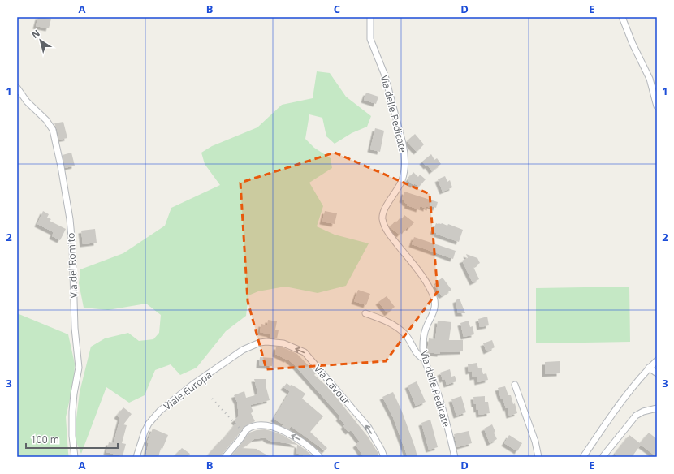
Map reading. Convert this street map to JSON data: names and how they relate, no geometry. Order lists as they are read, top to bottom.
{
  "streets": {
    "street": [
      "Via delle Pedicate",
      "Via del Romito",
      "Via Cavour",
      "Viale Europa"
    ]
  },
  "crossings": [
    ["Via Cavour", "Viale Europa"]
  ],
  "one_way": ["Via Cavour"],
  "scale_bar": "100 m",
  "north": "top left",
  "grid": {
    "columns": [
      "A",
      "B",
      "C",
      "D",
      "E"
    ],
    "rows": ["1", "2", "3"]
  }
}
